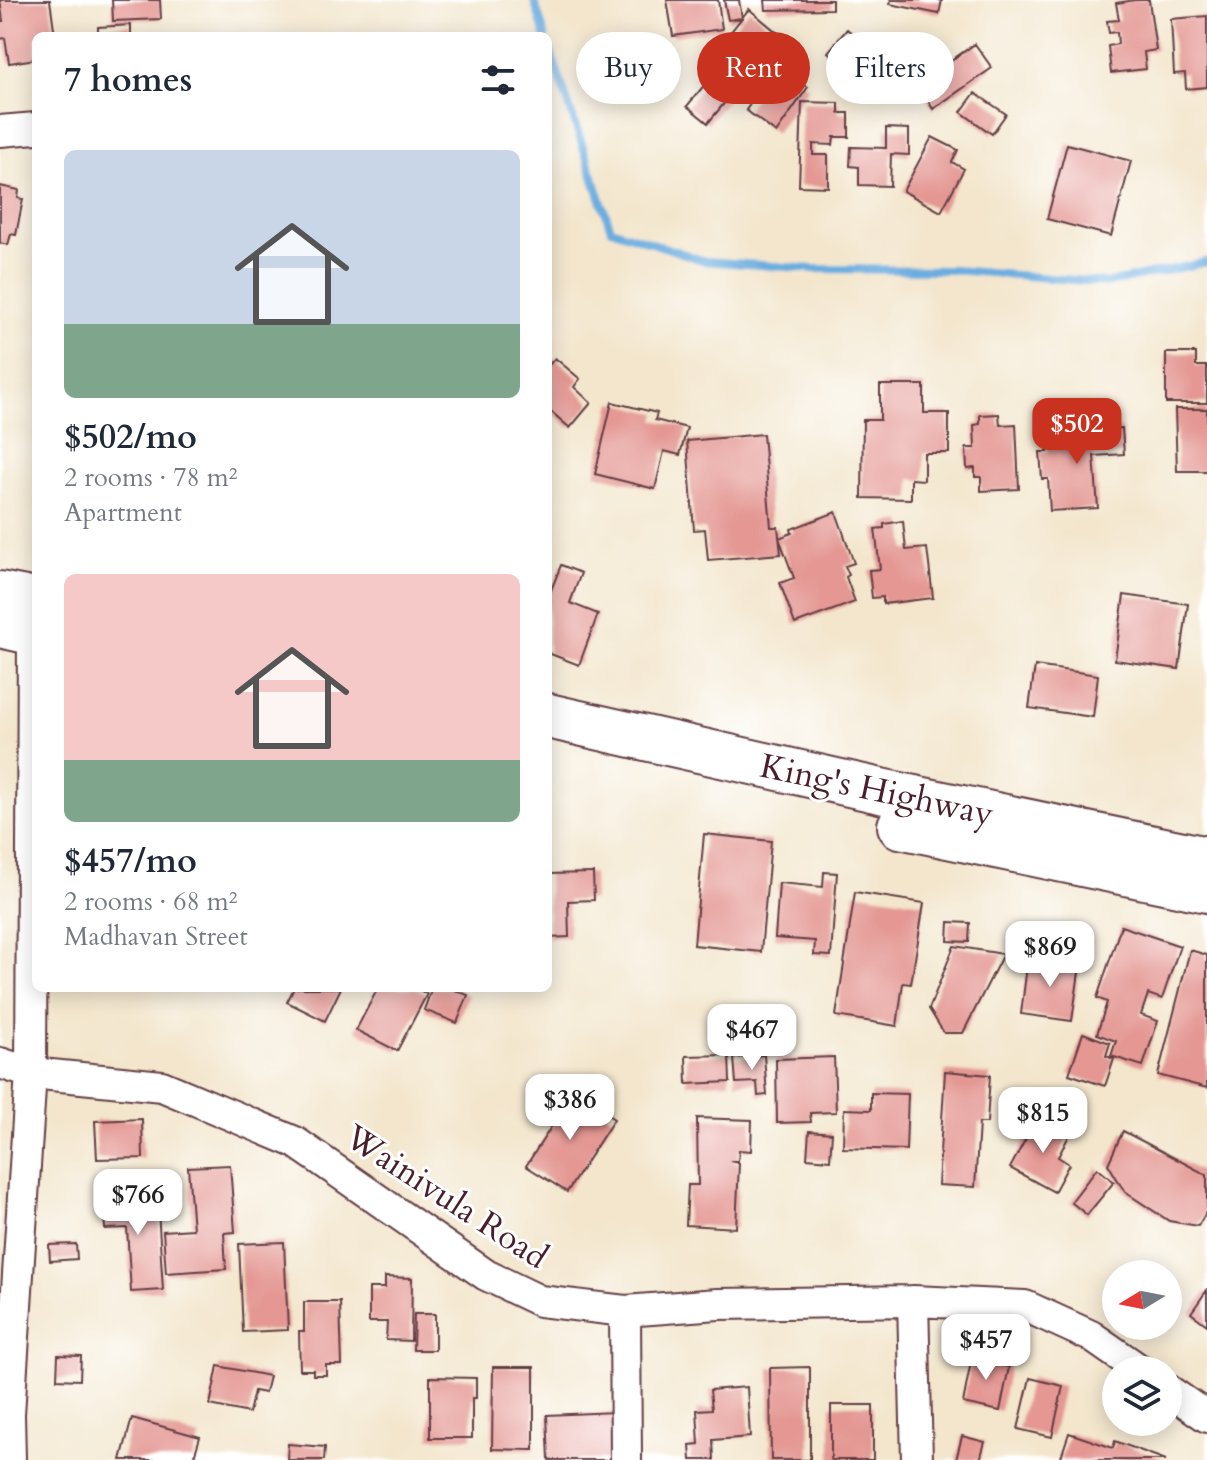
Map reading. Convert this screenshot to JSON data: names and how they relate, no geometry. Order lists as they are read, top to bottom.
{
  "streets": {
    "highway": ["King's Highway"],
    "street": ["Wainivula Road"]
  },
  "north": "left",
  "page": {
    "chip": ["Buy", "Rent", "Filters"],
    "heading": "7 homes",
    "list": [
      {
        "name": "$502/mo",
        "note": "2 rooms · 78 m² · Apartment"
      },
      {
        "name": "$457/mo",
        "note": "2 rooms · 68 m² · Madhavan Street"
      }
    ],
    "price": [
      "$502",
      "$869",
      "$467",
      "$386",
      "$815",
      "$766",
      "$457"
    ]
  }
}
